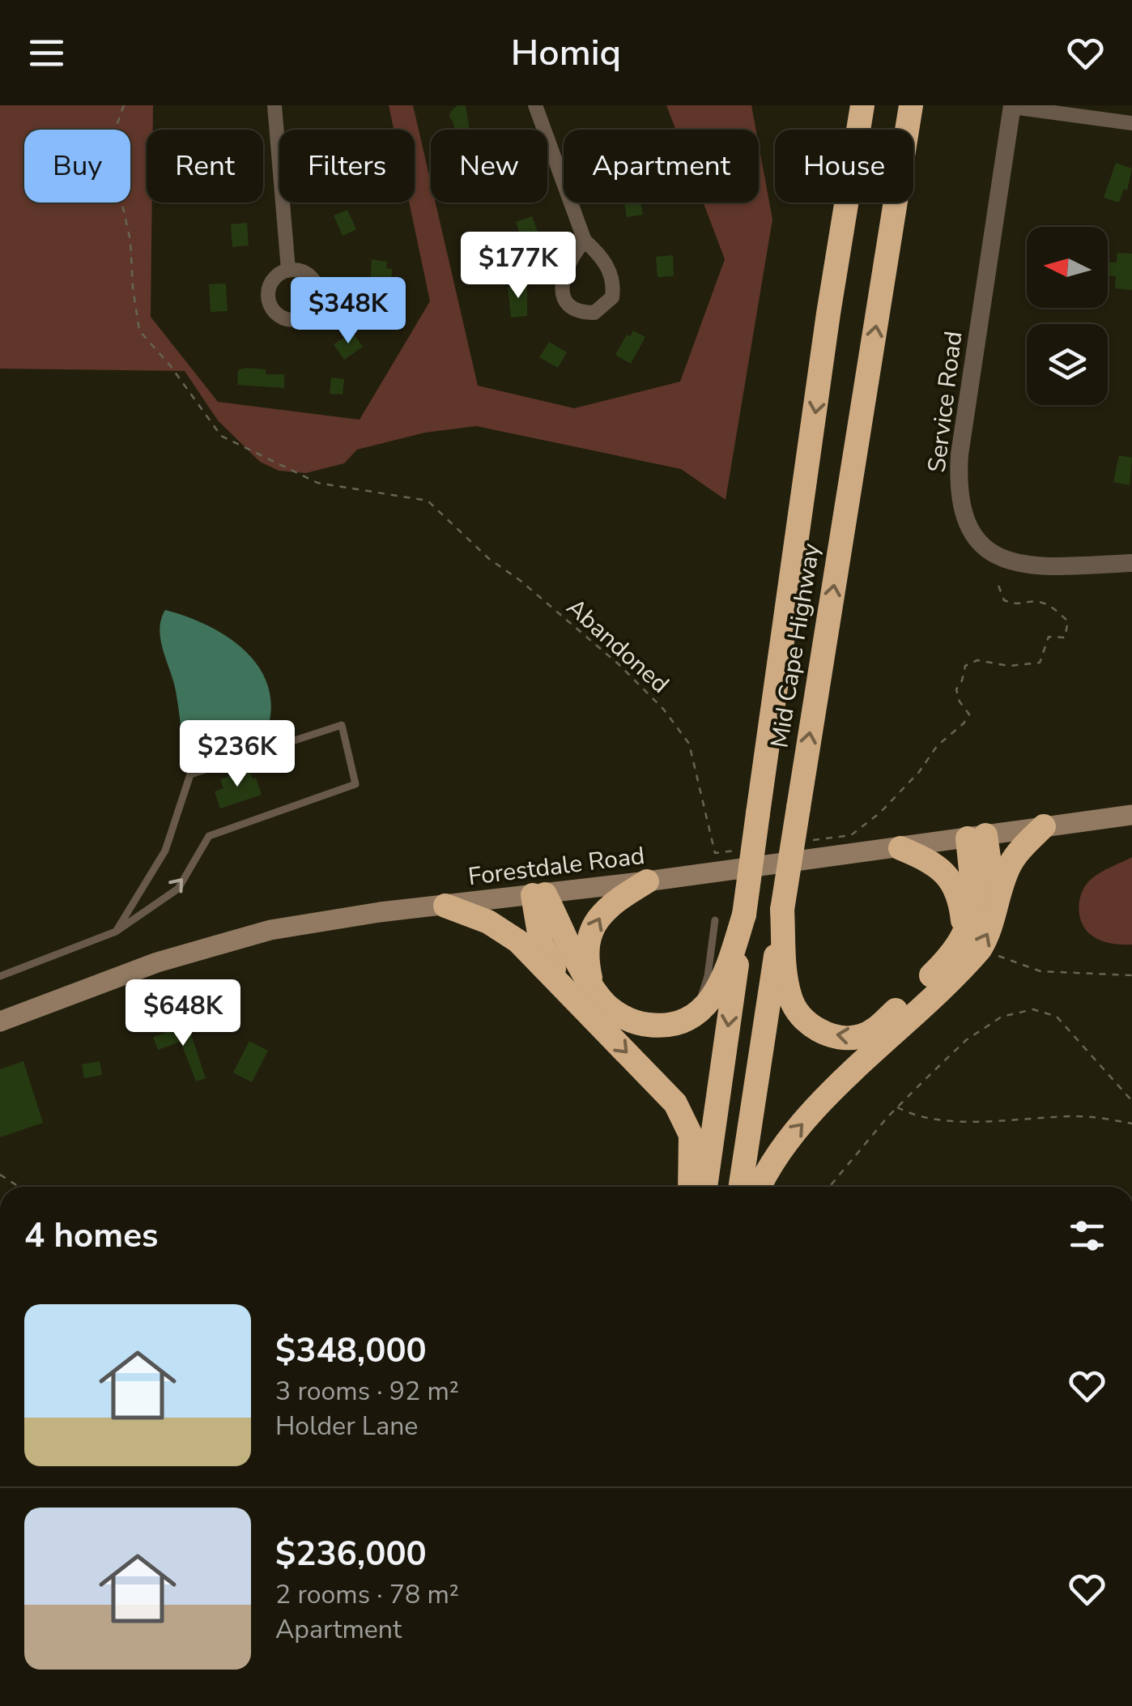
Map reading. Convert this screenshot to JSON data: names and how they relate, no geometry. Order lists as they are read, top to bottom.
{
  "streets": {
    "highway": ["Mid Cape Highway"],
    "main road": ["Forestdale Road"],
    "street": ["Service Road"],
    "path": ["Abandoned"]
  },
  "north": "left",
  "page": {
    "header": "Homiq",
    "chip": [
      "Buy",
      "Rent",
      "Filters",
      "New",
      "Apartment",
      "House"
    ],
    "price": [
      "$177K",
      "$348K",
      "$236K",
      "$648K"
    ],
    "heading": "4 homes",
    "list": [
      {
        "name": "$348,000",
        "note": "3 rooms · 92 m² · Holder Lane"
      },
      {
        "name": "$236,000",
        "note": "2 rooms · 78 m² · Apartment"
      }
    ]
  }
}
